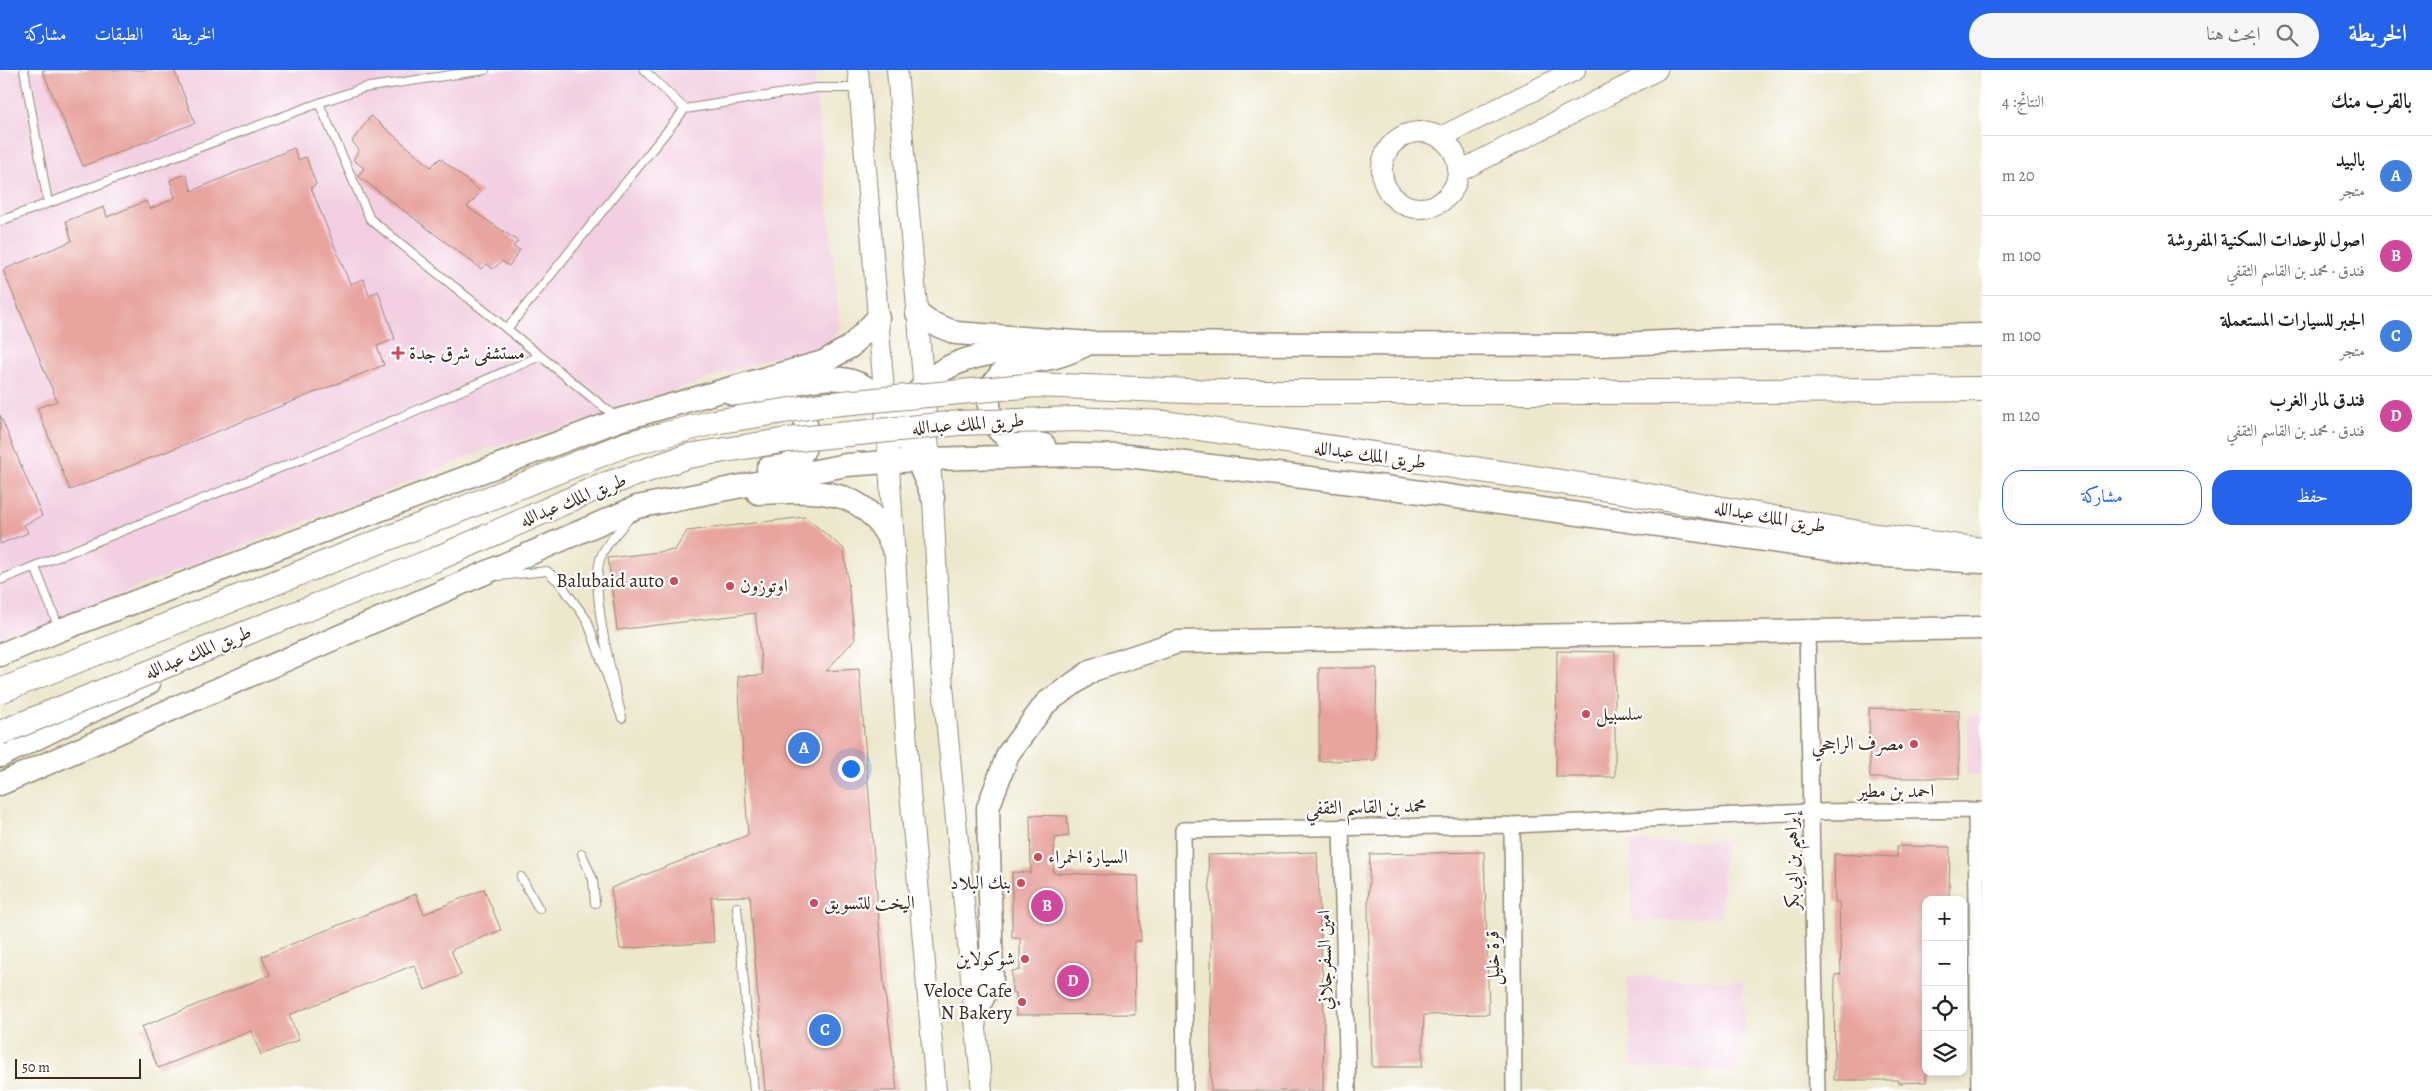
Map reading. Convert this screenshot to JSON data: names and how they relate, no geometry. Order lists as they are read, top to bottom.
{
  "streets": {
    "highway": ["طريق الملك عبدالله"],
    "street": [
      "احمد بن مطير",
      "محمد بن القاسم الثقفي",
      "إبراهيم بن ابي بكر",
      "قرة خليل",
      "امين السفرجلاني"
    ]
  },
  "crossings": [
    ["احمد بن مطير", "محمد بن القاسم الثقفي"],
    ["احمد بن مطير", "إبراهيم بن ابي بكر"],
    ["محمد بن القاسم الثقفي", "إبراهيم بن ابي بكر"],
    ["محمد بن القاسم الثقفي", "قرة خليل"],
    ["محمد بن القاسم الثقفي", "امين السفرجلاني"]
  ],
  "places": {
    "health": ["مستشفى شرق جدة"],
    "other": [
      "Balubaid auto",
      "اوتوزون",
      "سلسبيل",
      "مصرف الراجحي",
      "السيارة الحمراء",
      "بنك البلاد",
      "اليخت للتسويق",
      "شوكولاين",
      "Veloce Cafe N Bakery"
    ]
  },
  "scale_bar": "50 m",
  "page": {
    "header": "الخريطة",
    "search": "ابحث هنا",
    "nav": ["الخريطة", "الطبقات", "مشاركة"],
    "heading": ["بالقرب منك", "النتائج: 4"],
    "list": [
      {
        "mark": "A",
        "name": "بالبيد",
        "note": "متجر",
        "value": "20 m"
      },
      {
        "mark": "B",
        "name": "اصول للوحدات السكنية المفروشة",
        "note": "فندق · محمد بن القاسم الثقفي",
        "value": "100 m"
      },
      {
        "mark": "C",
        "name": "الجبر للسيارات المستعملة",
        "note": "متجر",
        "value": "100 m"
      },
      {
        "mark": "D",
        "name": "فندق لمار الغرب",
        "note": "فندق · محمد بن القاسم الثقفي",
        "value": "120 m"
      }
    ],
    "buttons": ["حفظ", "مشاركة"],
    "pins": [
      "A",
      "B",
      "D",
      "C"
    ],
    "map_buttons": ["+", "−"],
    "scale": "50 m"
  }
}
